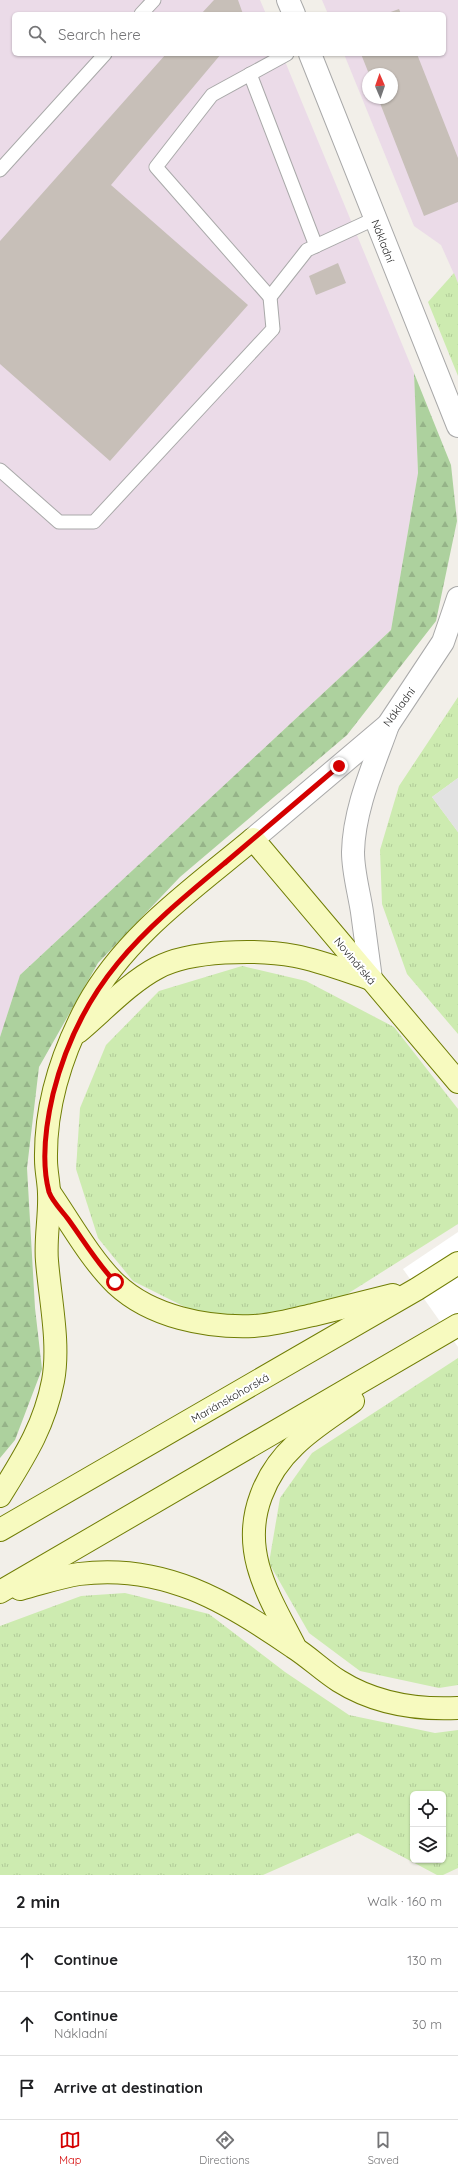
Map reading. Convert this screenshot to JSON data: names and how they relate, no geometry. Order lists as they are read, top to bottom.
{
  "streets": {
    "main road": ["Novinářská", "Mariánskohorská"],
    "street": ["Nákladní"]
  },
  "crossings": [
    ["Nákladní", "Novinářská"]
  ],
  "north": "top",
  "page": {
    "search": "Search here",
    "heading": ["2 min", "Walk · 160 m"],
    "list": [
      ["Continue", "130 m"],
      ["Continue", "Nákladní", "30 m"],
      "Arrive at destination"
    ],
    "nav": ["Map", "Directions", "Saved"]
  }
}
